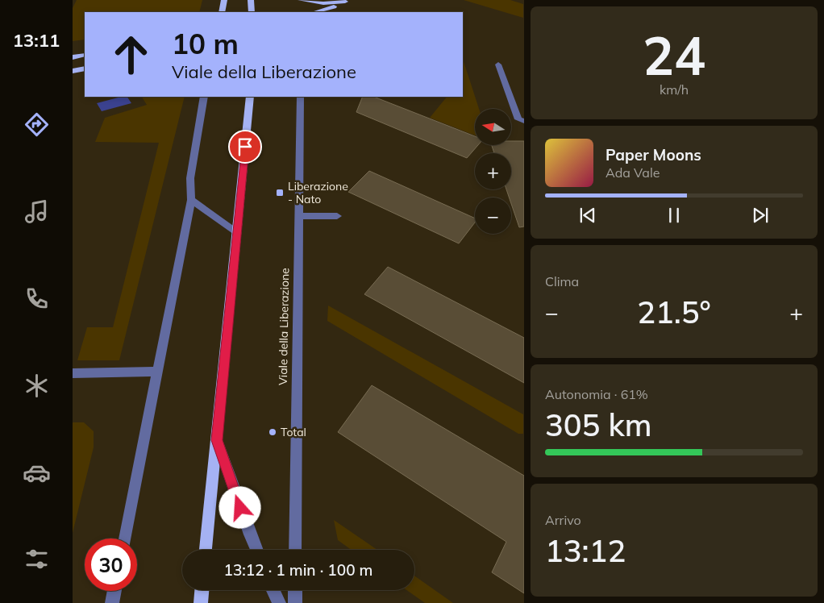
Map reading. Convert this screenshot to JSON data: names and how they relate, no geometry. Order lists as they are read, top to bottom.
{
  "streets": {
    "street": ["Viale della Liberazione"]
  },
  "places": {
    "transit": ["Liberazione - Nato"],
    "other": ["Total"]
  },
  "north": "left",
  "page": {
    "tabs": "13:11",
    "tile": [
      ["24", "km/h"],
      "Clima",
      ["Autonomia · 61%", "305 km"],
      ["Arrivo", "13:12"]
    ],
    "turn": ["10 m", "Viale della Liberazione"],
    "map_buttons": ["+", "−"],
    "song": ["Paper Moons", "Ada Vale"],
    "heat": ["−", "21.5°", "+"],
    "limit": "30",
    "trip": "13:12 · 1 min · 100 m"
  }
}
